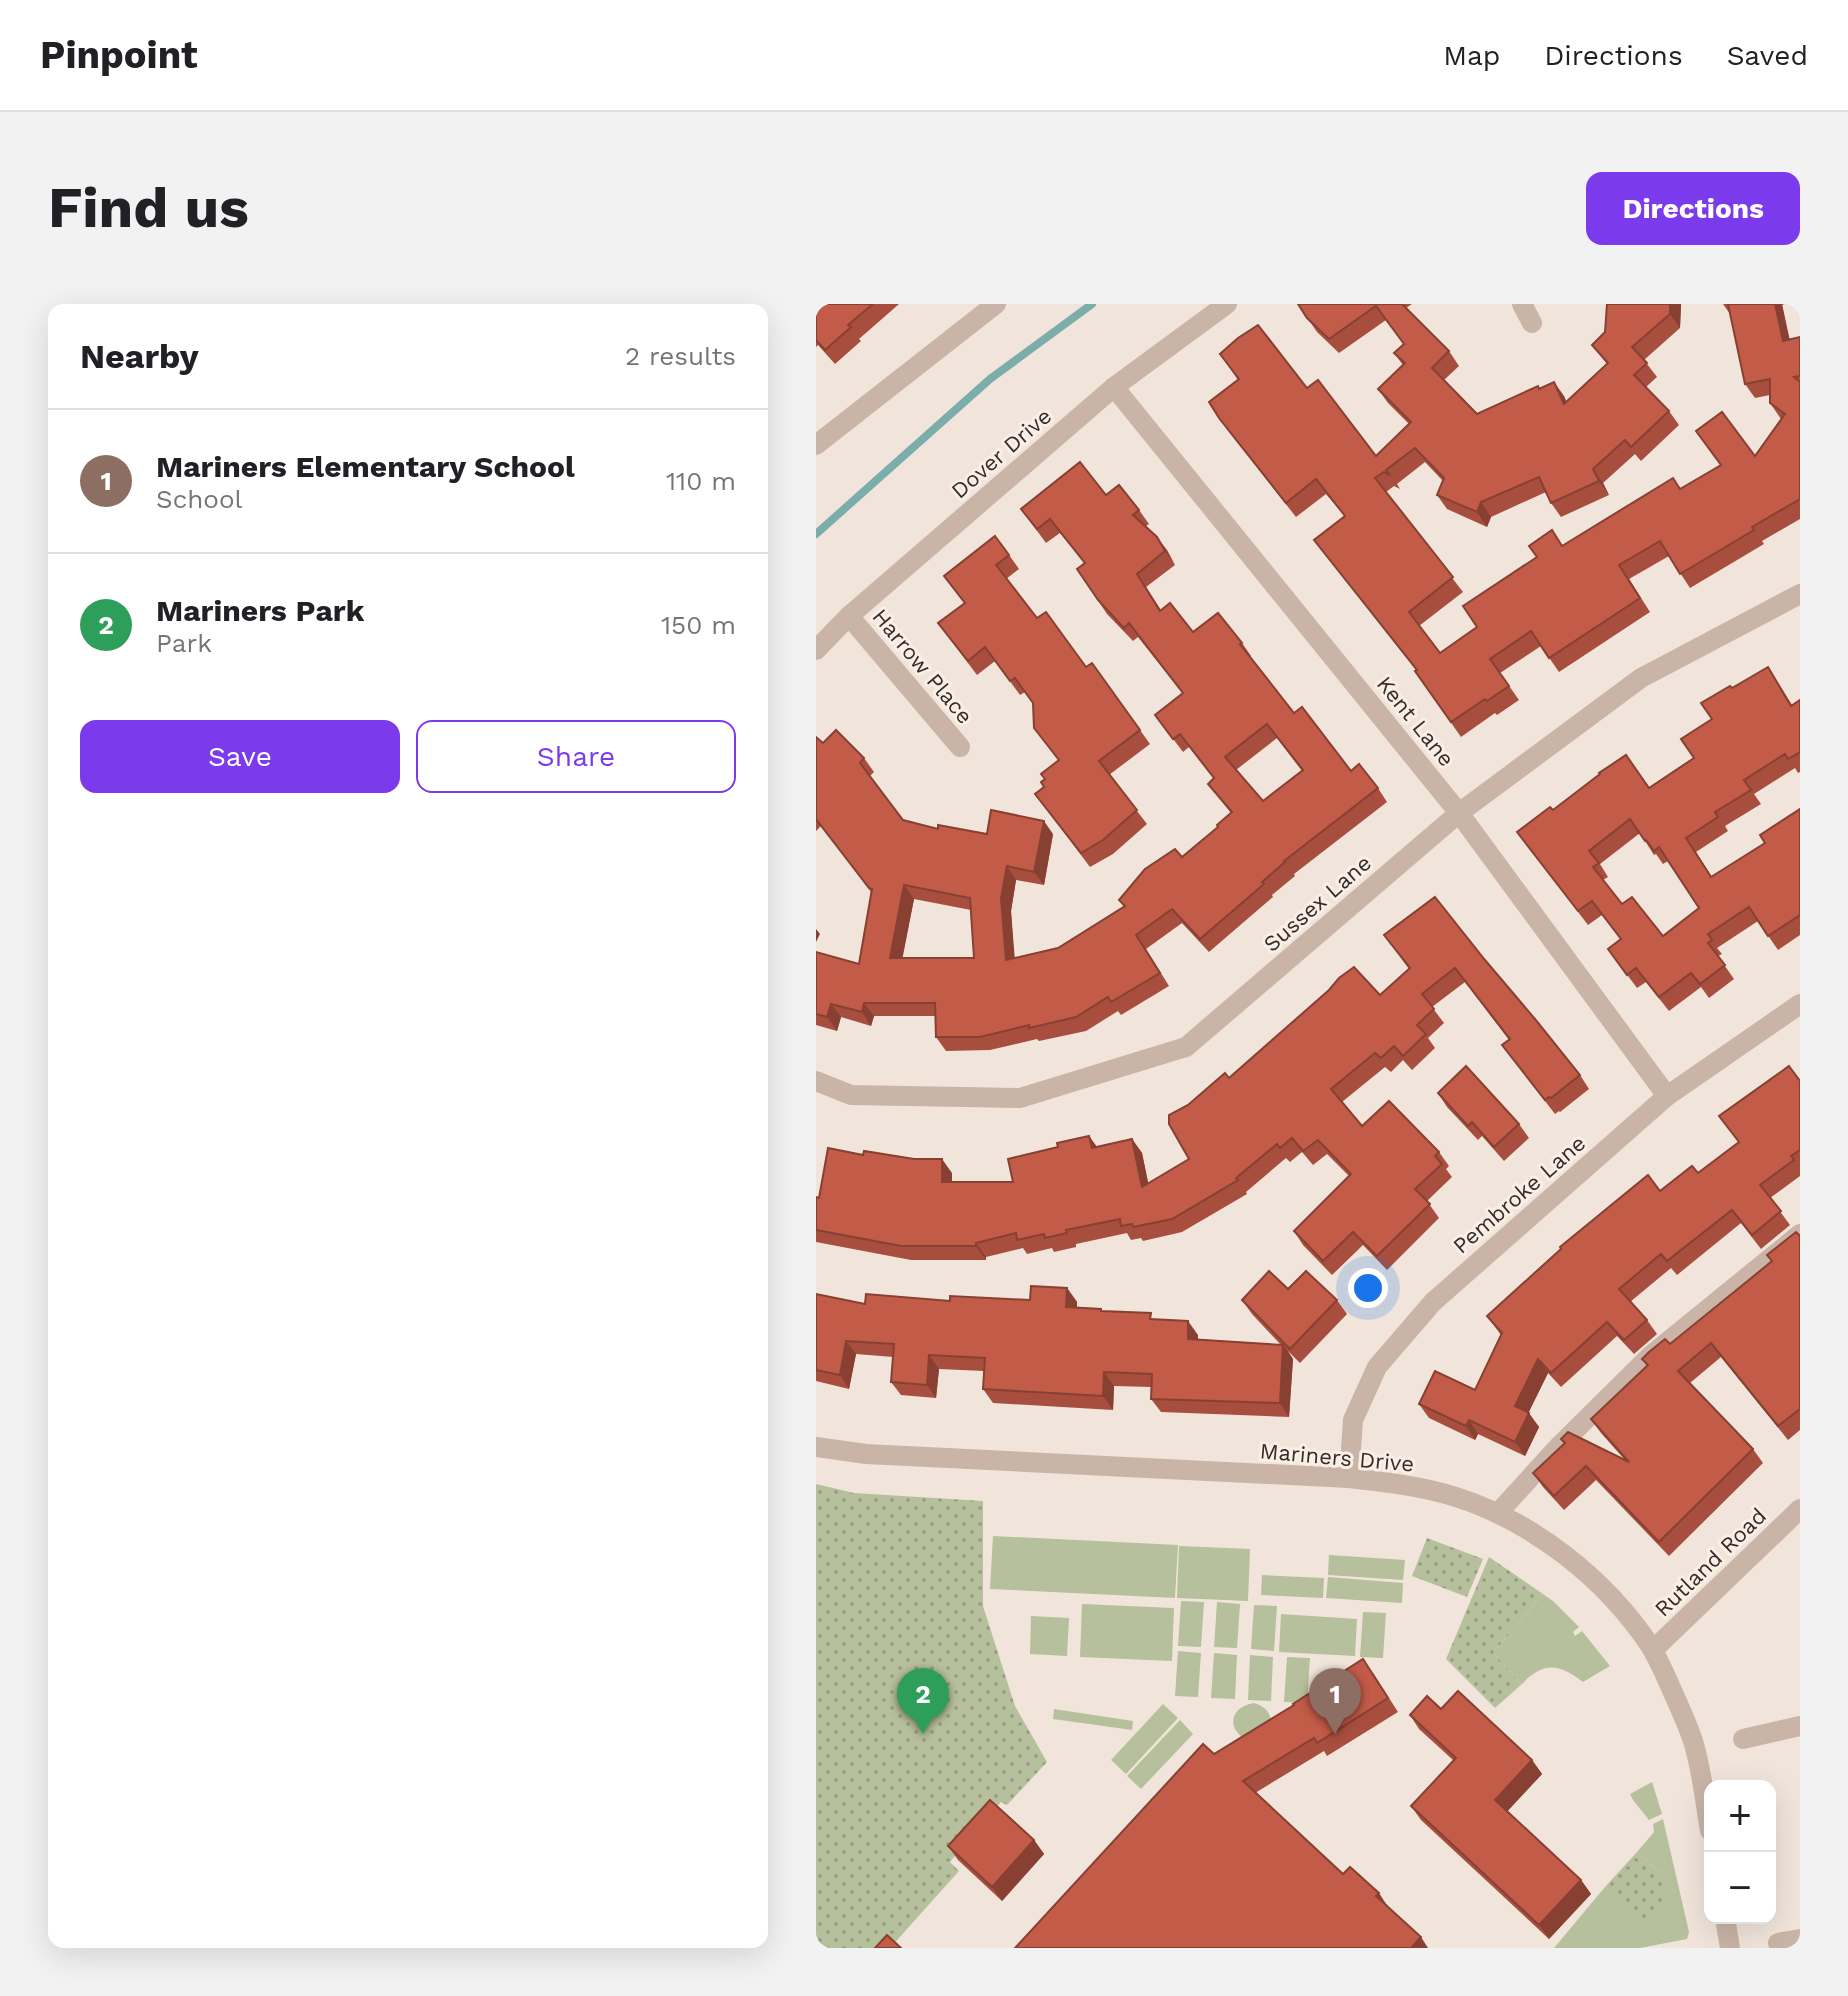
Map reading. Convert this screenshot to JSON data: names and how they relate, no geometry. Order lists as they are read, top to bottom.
{
  "streets": {
    "street": [
      "Dover Drive",
      "Harrow Place",
      "Kent Lane",
      "Sussex Lane",
      "Pembroke Lane",
      "Mariners Drive",
      "Rutland Road"
    ]
  },
  "crossings": [
    ["Dover Drive", "Harrow Place"],
    ["Dover Drive", "Kent Lane"],
    ["Kent Lane", "Sussex Lane"],
    ["Kent Lane", "Pembroke Lane"],
    ["Pembroke Lane", "Mariners Drive"],
    ["Mariners Drive", "Rutland Road"]
  ],
  "page": {
    "header": "Pinpoint",
    "nav": ["Map", "Directions", "Saved"],
    "buttons": [
      "Directions",
      ["Save", "Share"]
    ],
    "title": "Find us",
    "heading": ["Nearby", "2 results"],
    "list": [
      {
        "mark": "1",
        "name": "Mariners Elementary School",
        "note": "School",
        "value": "110 m"
      },
      {
        "mark": "2",
        "name": "Mariners Park",
        "note": "Park",
        "value": "150 m"
      }
    ],
    "pins": ["1", "2"],
    "map_buttons": ["+", "−"]
  }
}
